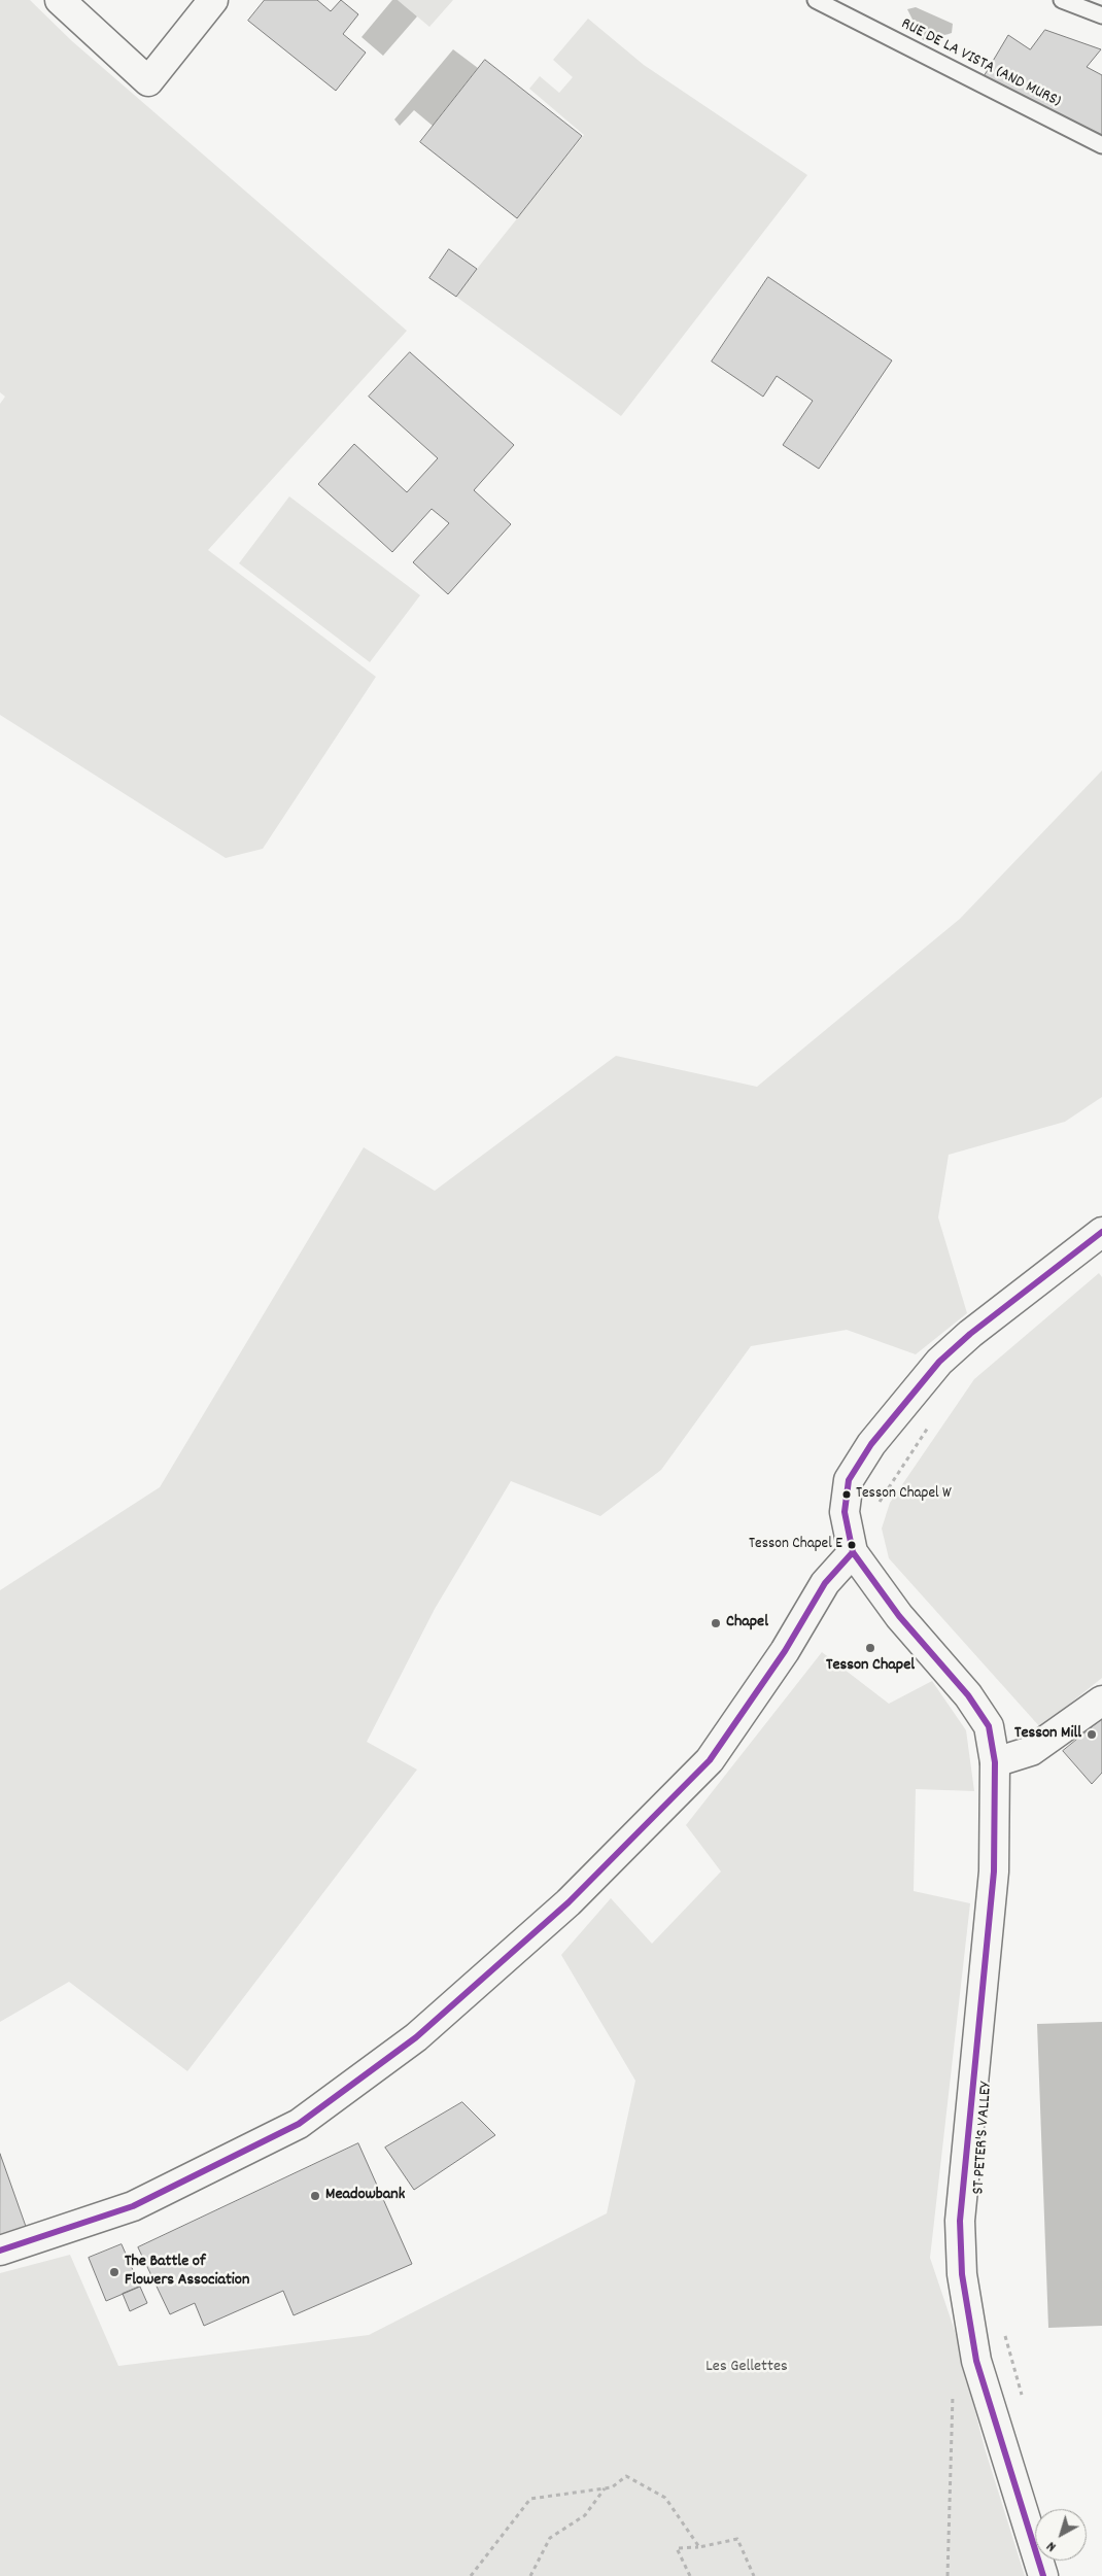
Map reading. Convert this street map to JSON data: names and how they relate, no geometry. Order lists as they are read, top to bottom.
{
  "streets": {
    "lane": ["RUE DE LA VISTA (AND MURS)"]
  },
  "parks": ["Les Gellettes"],
  "places": [
    "Tesson Chapel W",
    "Tesson Chapel E",
    "Chapel",
    "Tesson Chapel",
    "Tesson Mill",
    "Meadowbank",
    "The Battle of Flowers Association"
  ],
  "north": "bottom left"
}
